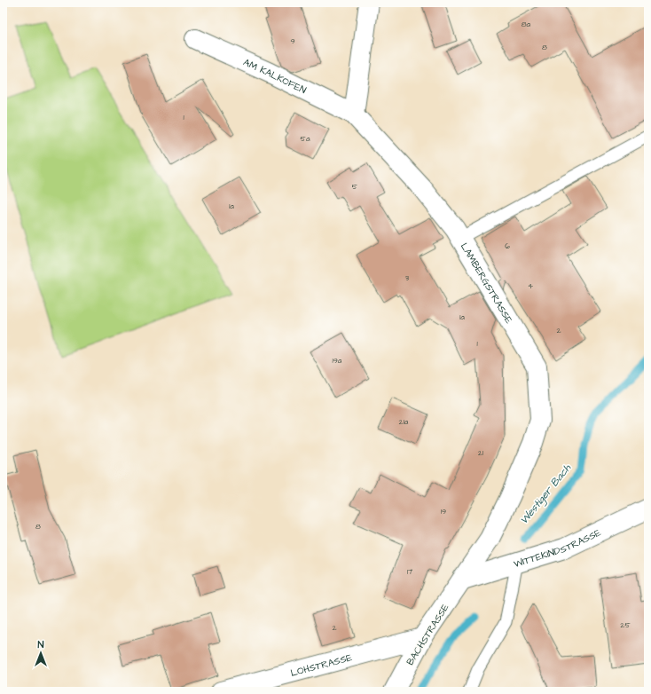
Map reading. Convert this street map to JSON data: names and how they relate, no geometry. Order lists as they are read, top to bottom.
{
  "streets": {
    "street": [
      "AM KALKOFEN",
      "LAMBERGSTRASSE",
      "WITTEKINDSTRASSE",
      "BACHSTRASSE",
      "LOHSTRASSE"
    ]
  },
  "crossings": [
    ["AM KALKOFEN", "LAMBERGSTRASSE"],
    ["LAMBERGSTRASSE", "WITTEKINDSTRASSE"],
    ["LAMBERGSTRASSE", "BACHSTRASSE"],
    ["WITTEKINDSTRASSE", "BACHSTRASSE"],
    ["BACHSTRASSE", "LOHSTRASSE"]
  ],
  "water": ["Westiger Bach"],
  "house_numbers": [
    "8a",
    "9",
    "8",
    "1",
    "5a",
    "5",
    "1a",
    "6",
    "3",
    "4",
    "1a",
    "2",
    "1",
    "19a",
    "21a",
    "21",
    "19",
    "8",
    "17",
    "25",
    "2"
  ],
  "north": "top"
}
